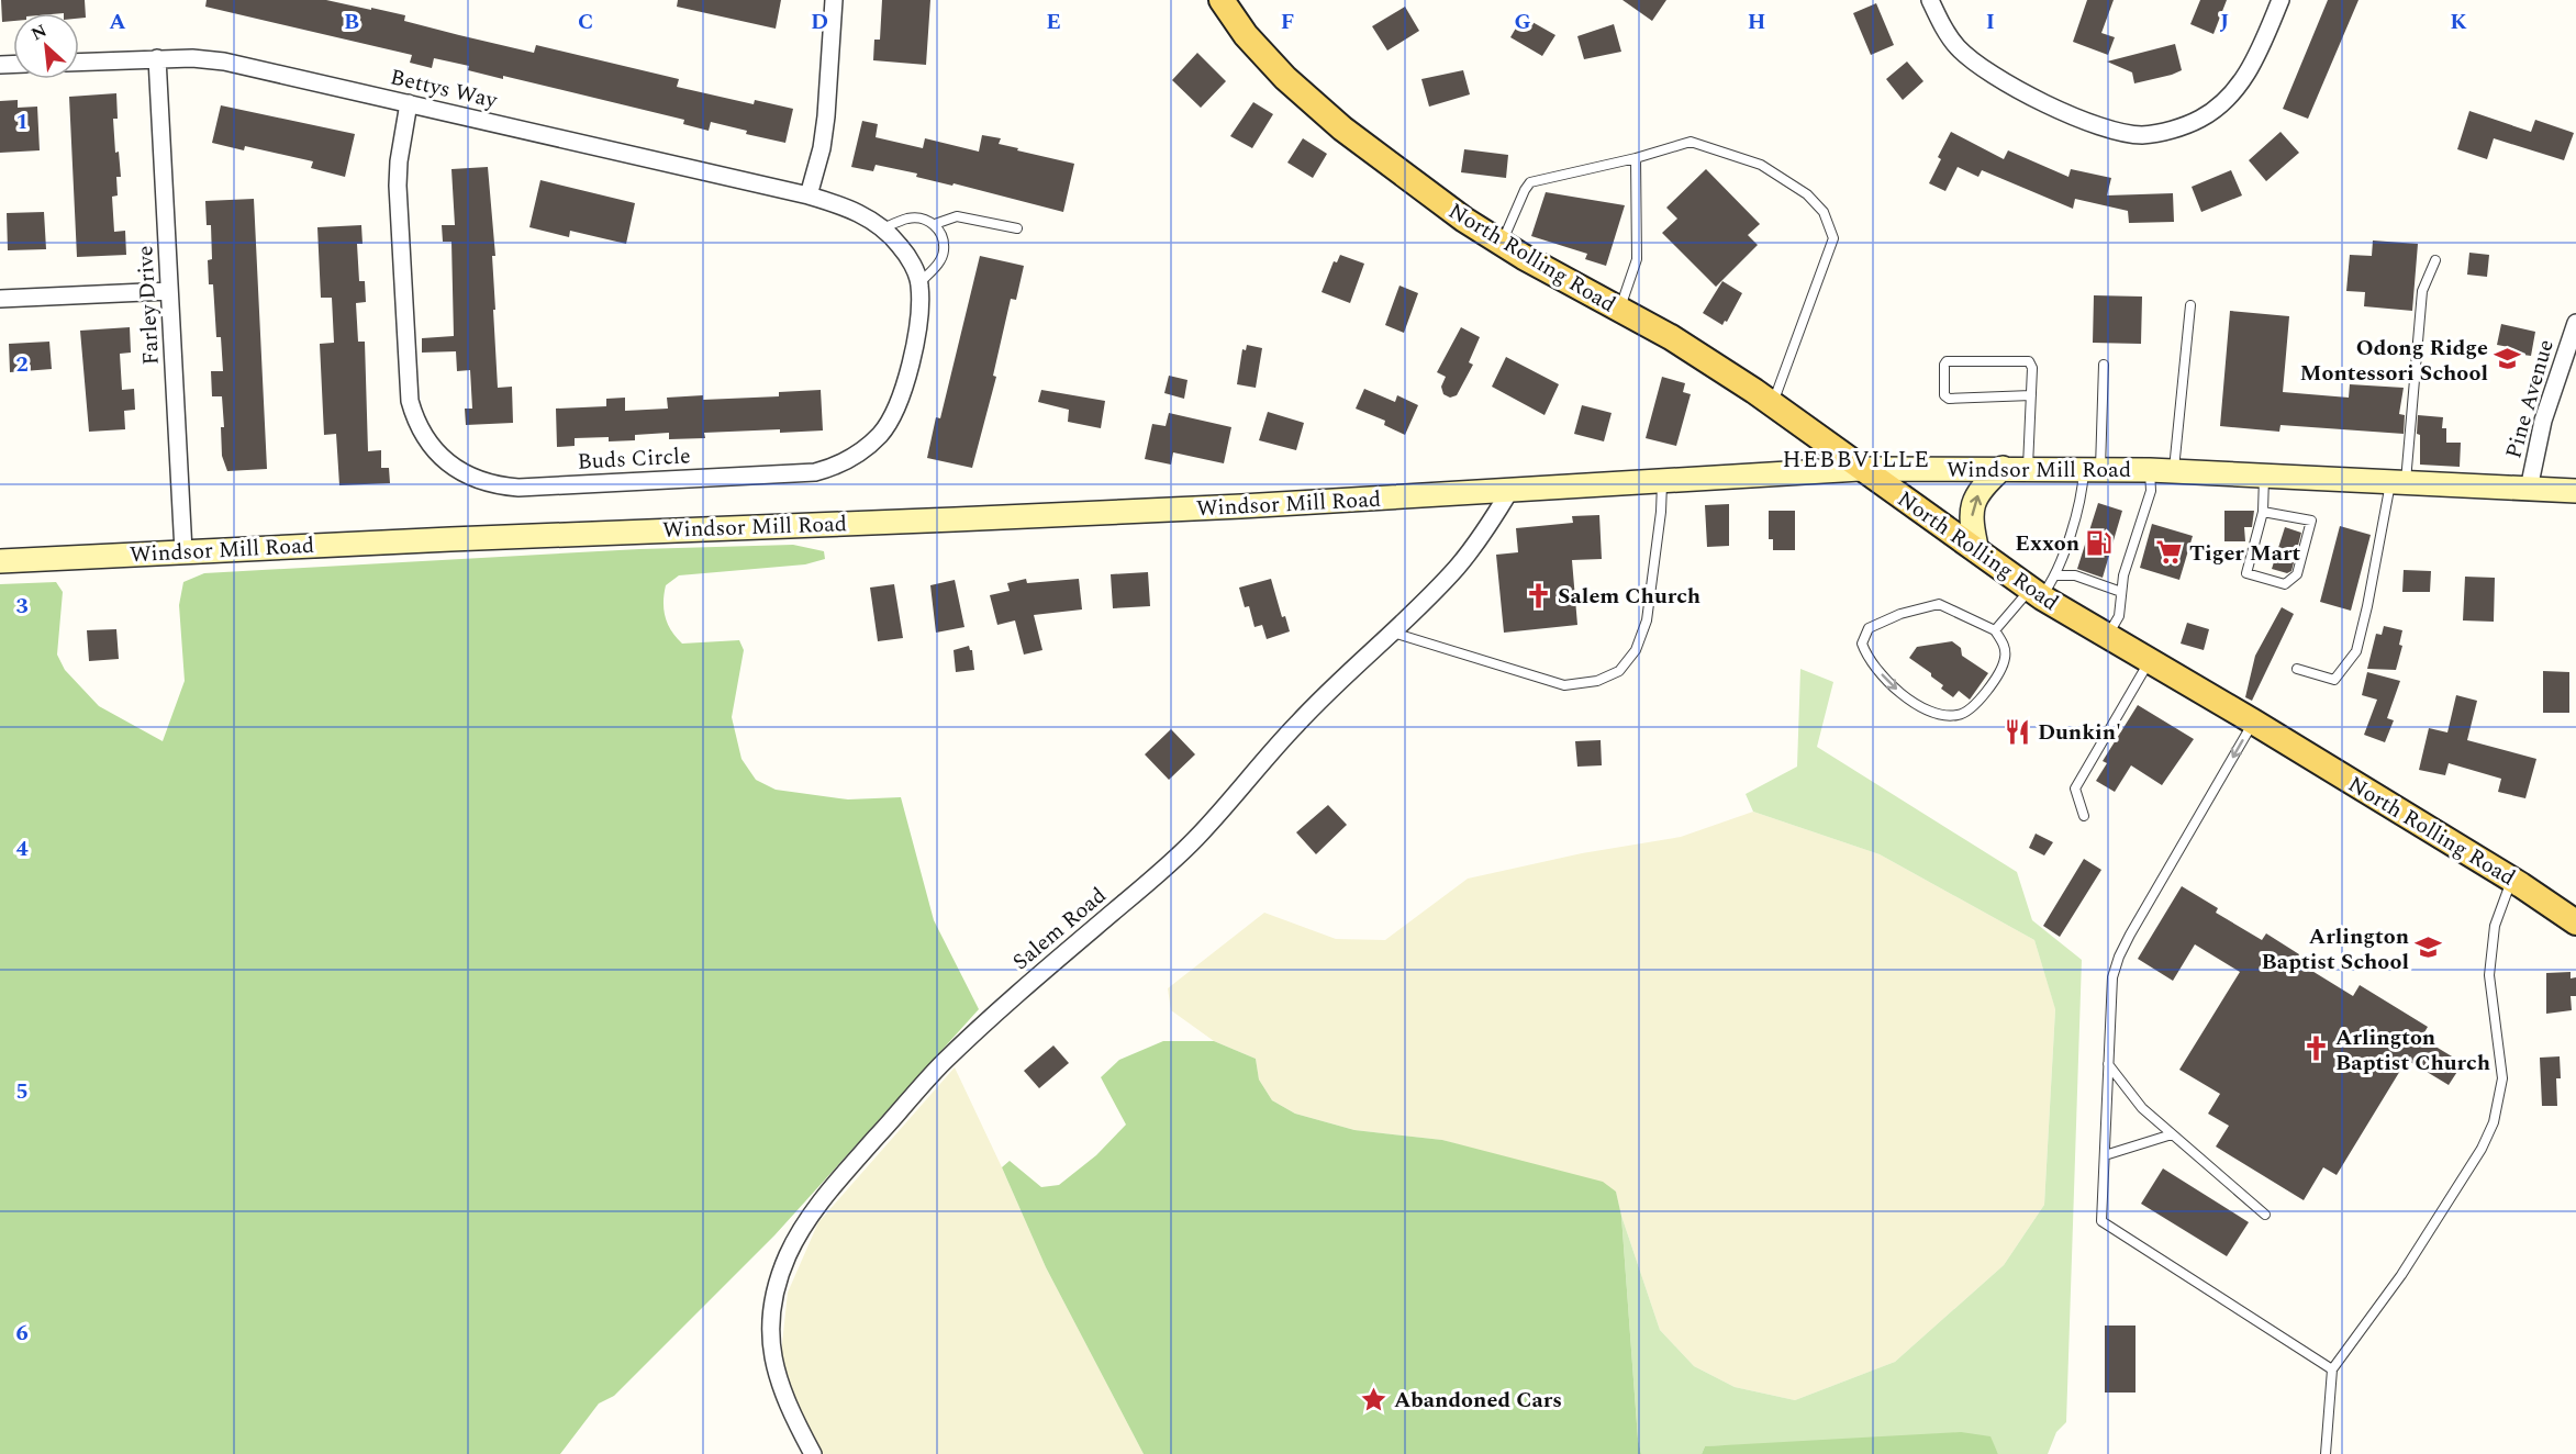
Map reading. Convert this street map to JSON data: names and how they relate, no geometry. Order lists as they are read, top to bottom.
{
  "streets": {
    "main road": ["North Rolling Road", "Windsor Mill Road"],
    "street": [
      "Bettys Way",
      "Farley Drive",
      "Pine Avenue",
      "Buds Circle",
      "Salem Road"
    ]
  },
  "crossings": [
    ["Bettys Way", "Farley Drive"],
    ["Bettys Way", "Buds Circle"],
    ["North Rolling Road", "Windsor Mill Road"],
    ["Farley Drive", "Windsor Mill Road"],
    ["Pine Avenue", "Windsor Mill Road"],
    ["Windsor Mill Road", "Salem Road"]
  ],
  "districts": ["HEBBVILLE"],
  "places": {
    "school or university": ["Odong Ridge Montessori School", "Arlington Baptist School"],
    "fuel station": ["Exxon"],
    "supermarket": ["Tiger Mart"],
    "church": ["Salem Church", "Arlington Baptist Church"],
    "restaurant": ["Dunkin'"],
    "place": ["Abandoned Cars"]
  },
  "north": "top left",
  "grid": {
    "columns": [
      "A",
      "B",
      "C",
      "D",
      "E",
      "F",
      "G",
      "H",
      "I",
      "J",
      "K"
    ],
    "rows": [
      "1",
      "2",
      "3",
      "4",
      "5",
      "6"
    ]
  }
}
